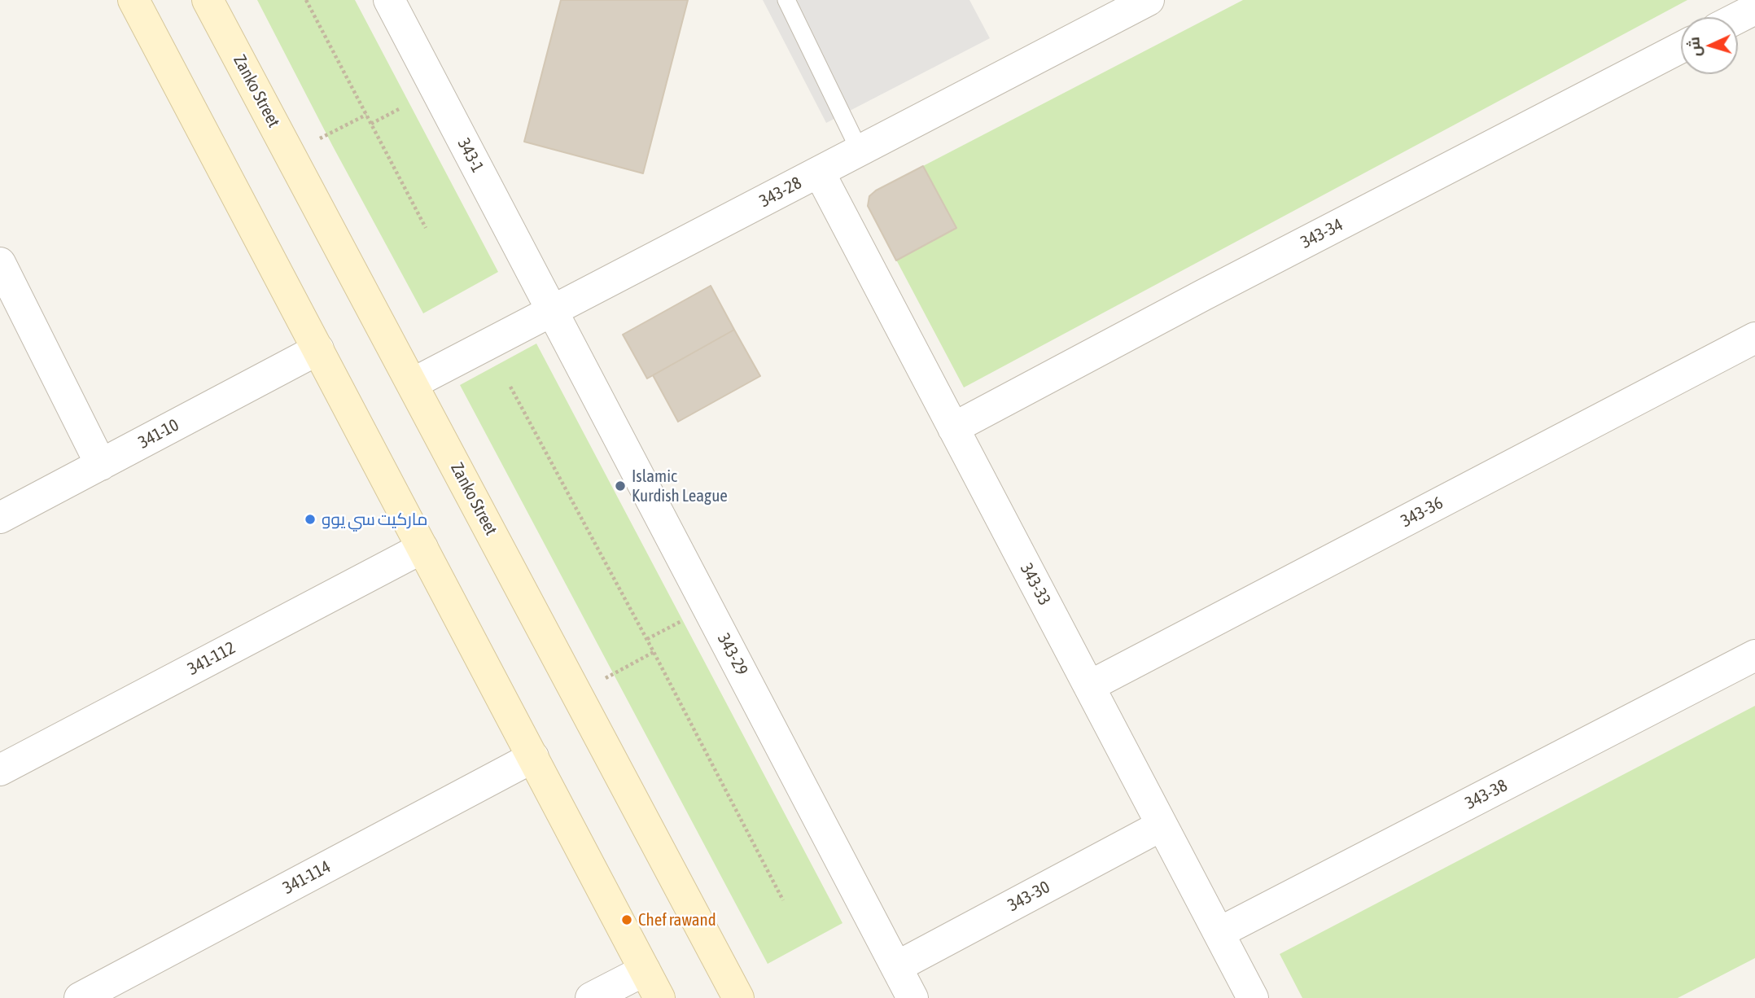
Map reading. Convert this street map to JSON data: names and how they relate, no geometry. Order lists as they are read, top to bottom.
{
  "streets": {
    "main road": ["Zanko Street"],
    "street": [
      "343-1",
      "343-28",
      "343-34",
      "341-10",
      "343-36",
      "343-33",
      "343-29",
      "341-112",
      "343-38",
      "341-114",
      "343-30"
    ]
  },
  "crossings": [
    ["Zanko Street", "343-28"],
    ["343-1", "343-28"],
    ["343-1", "343-29"],
    ["343-28", "343-33"],
    ["343-28", "343-29"],
    ["343-34", "343-33"],
    ["343-36", "343-33"],
    ["343-33", "343-38"],
    ["343-33", "343-30"],
    ["343-29", "343-30"]
  ],
  "places": ["Islamic Kurdish League", "ماركيت سي يوو", "Chef rawand"],
  "north": "left"
}
